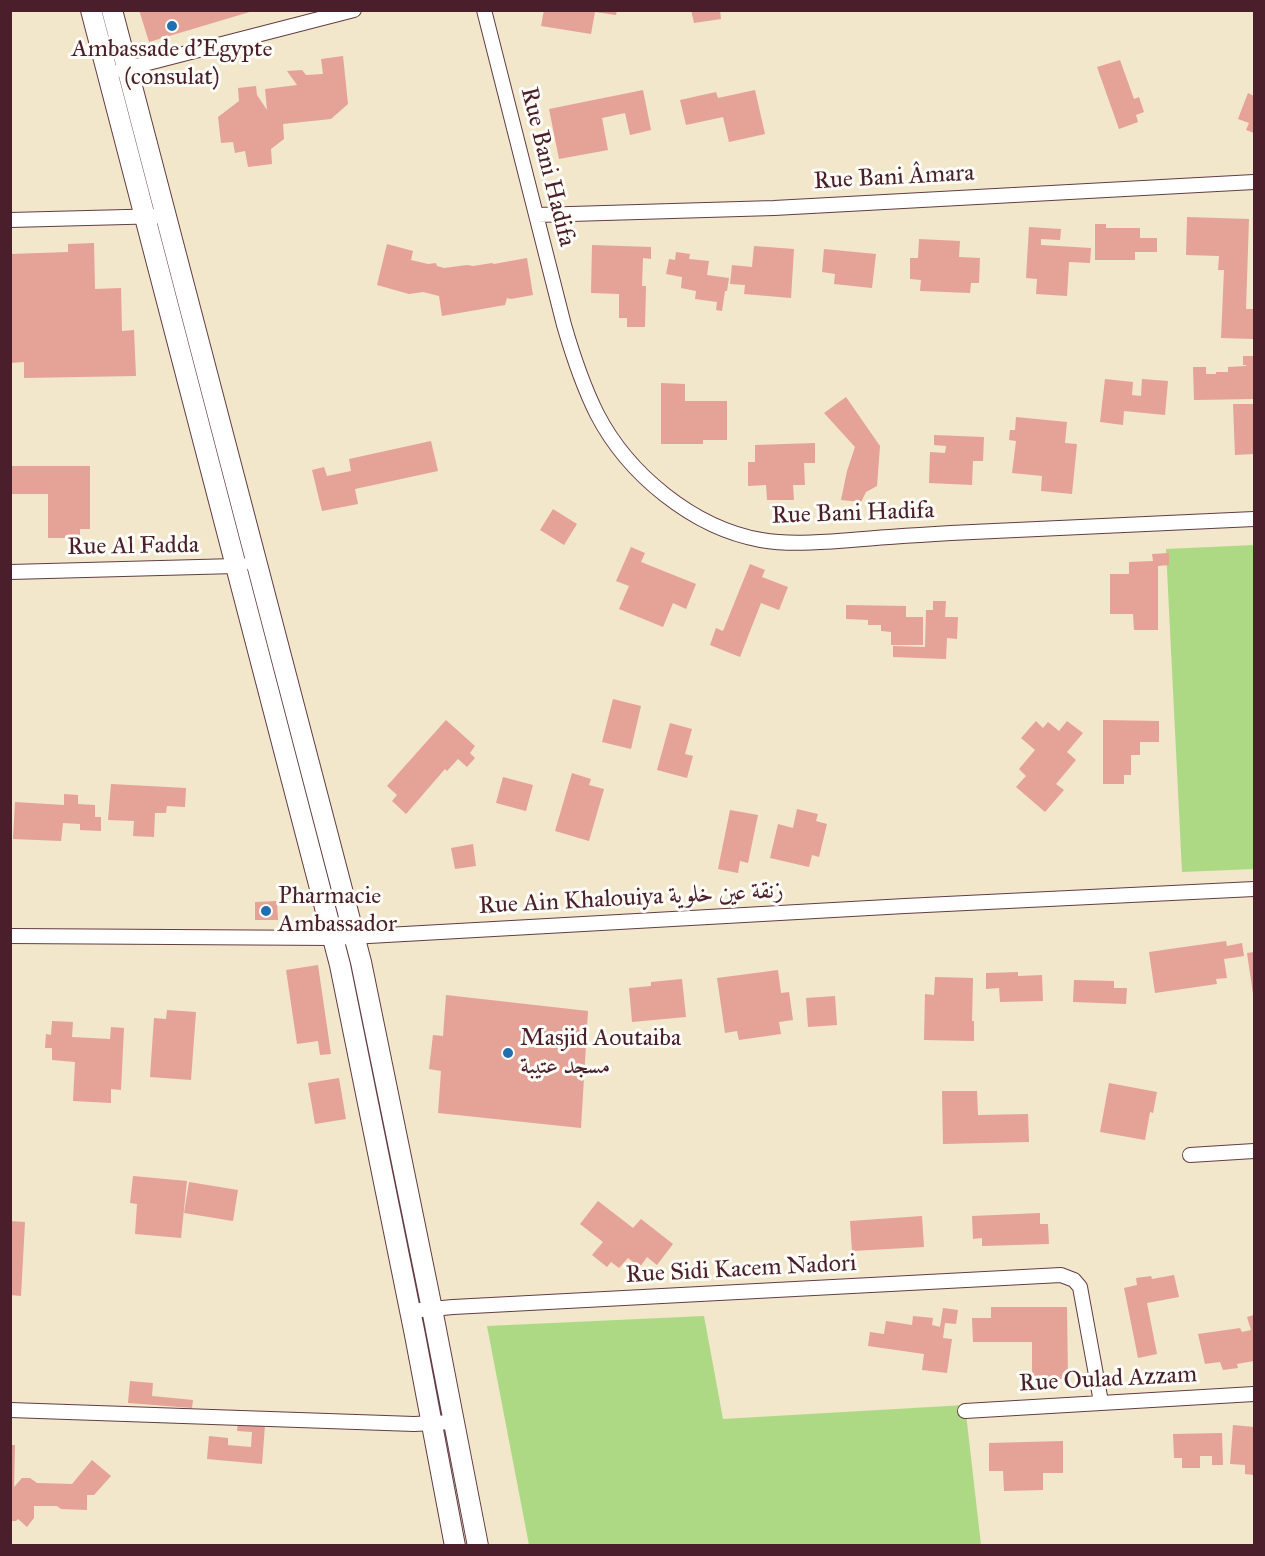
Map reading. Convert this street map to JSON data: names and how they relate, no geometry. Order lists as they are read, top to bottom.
{
  "streets": {
    "street": [
      "Rue Bani Hadifa",
      "Rue Bani Âmara",
      "Rue Al Fadda",
      "Rue Ain Khalouiya زنقة عين خلوية",
      "Rue Sidi Kacem Nadori",
      "Rue Oulad Azzam"
    ]
  },
  "crossings": [
    ["Rue Bani Hadifa", "Rue Bani Âmara"],
    ["Rue Sidi Kacem Nadori", "Rue Oulad Azzam"]
  ],
  "places": ["Ambassade d'Egypte (consulat)", "Pharmacie Ambassador", "Masjid Aoutaiba مسجد عتيبة"]
}
